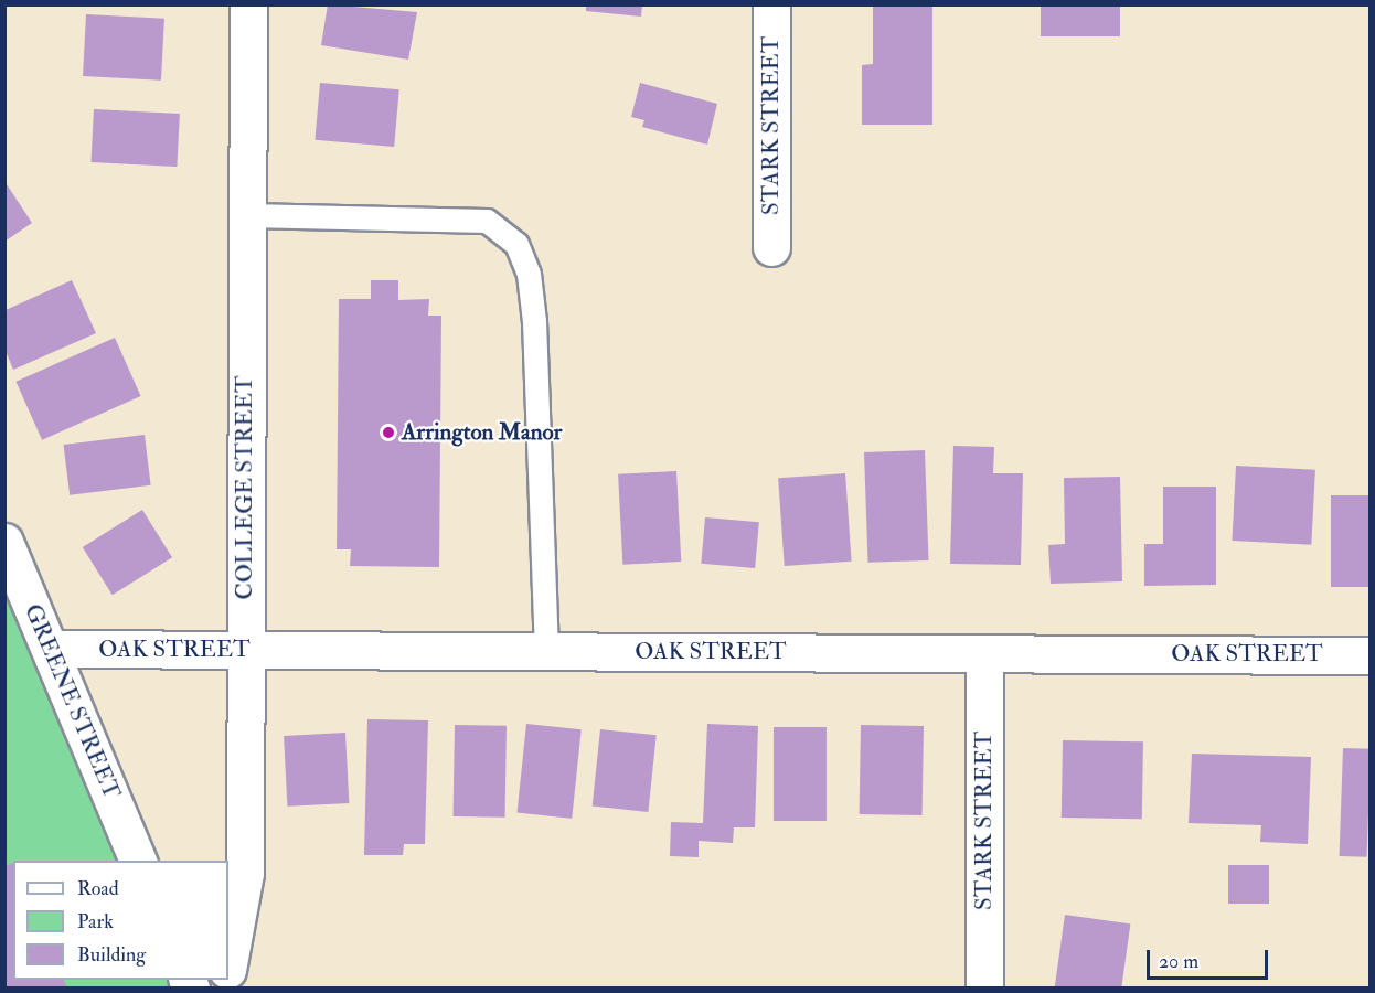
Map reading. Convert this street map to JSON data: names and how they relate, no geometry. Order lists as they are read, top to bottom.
{
  "streets": {
    "street": [
      "STARK STREET",
      "COLLEGE STREET",
      "OAK STREET",
      "GREENE STREET"
    ]
  },
  "crossings": [
    ["STARK STREET", "OAK STREET"],
    ["COLLEGE STREET", "OAK STREET"],
    ["OAK STREET", "GREENE STREET"]
  ],
  "places": ["Arrington Manor"],
  "legend": ["Road", "Park", "Building"],
  "scale_bar": "20 m"
}
